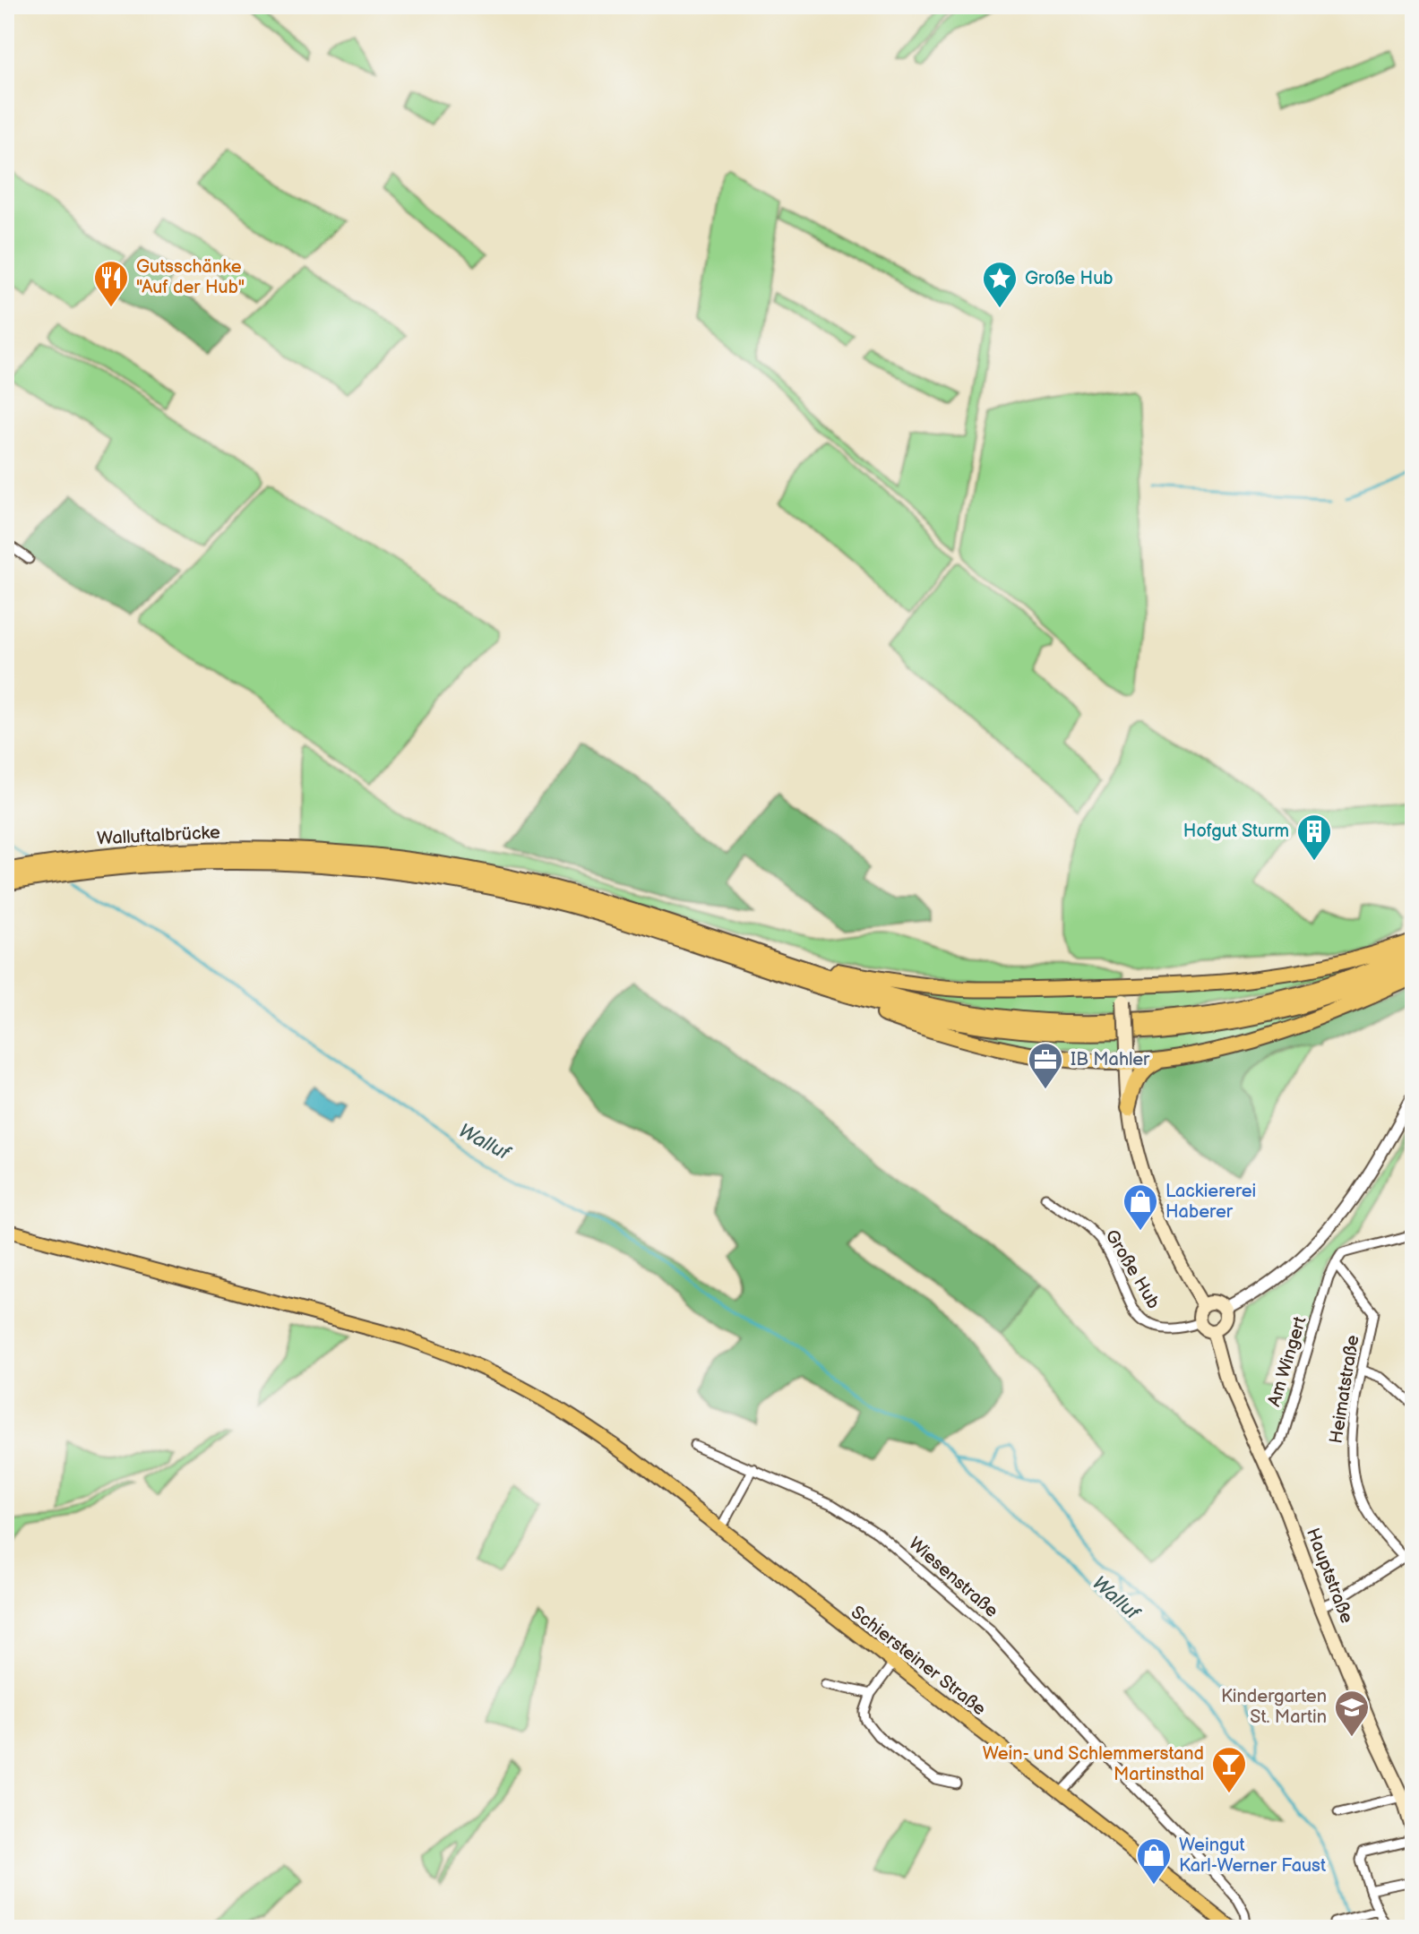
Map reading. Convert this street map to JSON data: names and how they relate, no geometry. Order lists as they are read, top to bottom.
{
  "streets": {
    "highway": ["Walluftalbrücke"],
    "main road": ["Hauptstraße", "Schiersteiner Straße"],
    "street": [
      "Große Hub",
      "Am Wingert",
      "Heimatstraße",
      "Wiesenstraße"
    ]
  },
  "crossings": [
    ["Große Hub", "Hauptstraße"],
    ["Am Wingert", "Heimatstraße"],
    ["Am Wingert", "Hauptstraße"]
  ],
  "water": ["Walluf"],
  "places": {
    "restaurant": ["Gutsschänke \"Auf der Hub\""],
    "place": ["Große Hub"],
    "building": ["Hofgut Sturm"],
    "office": ["IB Mahler"],
    "shop": ["Lackiererei Haberer", "Weingut Karl-Werner Faust"],
    "school or university": ["Kindergarten St. Martin"],
    "bar": ["Wein- und Schlemmerstand Martinsthal"]
  }
}
